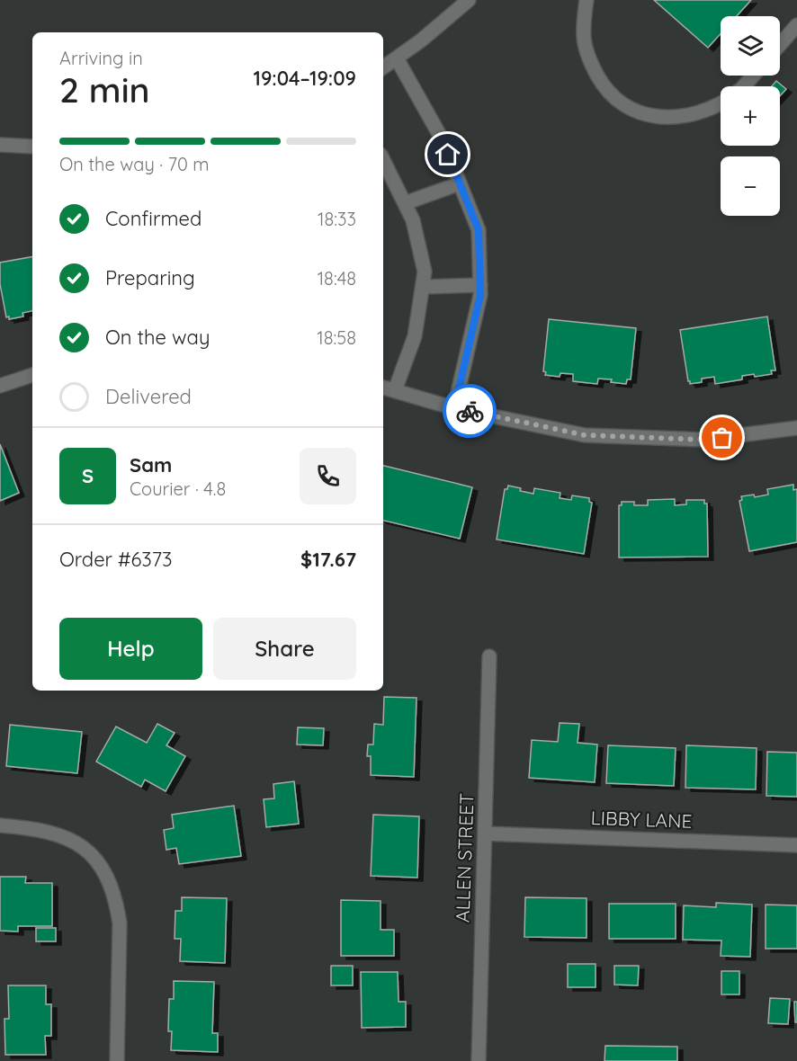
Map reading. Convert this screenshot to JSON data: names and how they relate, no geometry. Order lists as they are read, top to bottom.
{
  "streets": {
    "street": ["LIBBY LANE", "ALLEN STREET"]
  },
  "crossings": [
    ["LIBBY LANE", "ALLEN STREET"]
  ],
  "page": {
    "map_buttons": ["+", "−"],
    "heading": ["2 min", "Arriving in", "19:04–19:09"],
    "panel": [
      "Sam",
      "Courier · 4.8",
      "Order #6373",
      "$17.67"
    ],
    "bar": "On the way · 70 m",
    "list": [
      ["Confirmed", "18:33"],
      ["Preparing", "18:48"],
      ["On the way", "18:58"],
      "Delivered"
    ],
    "round": "S",
    "buttons": ["Help", "Share"]
  }
}
